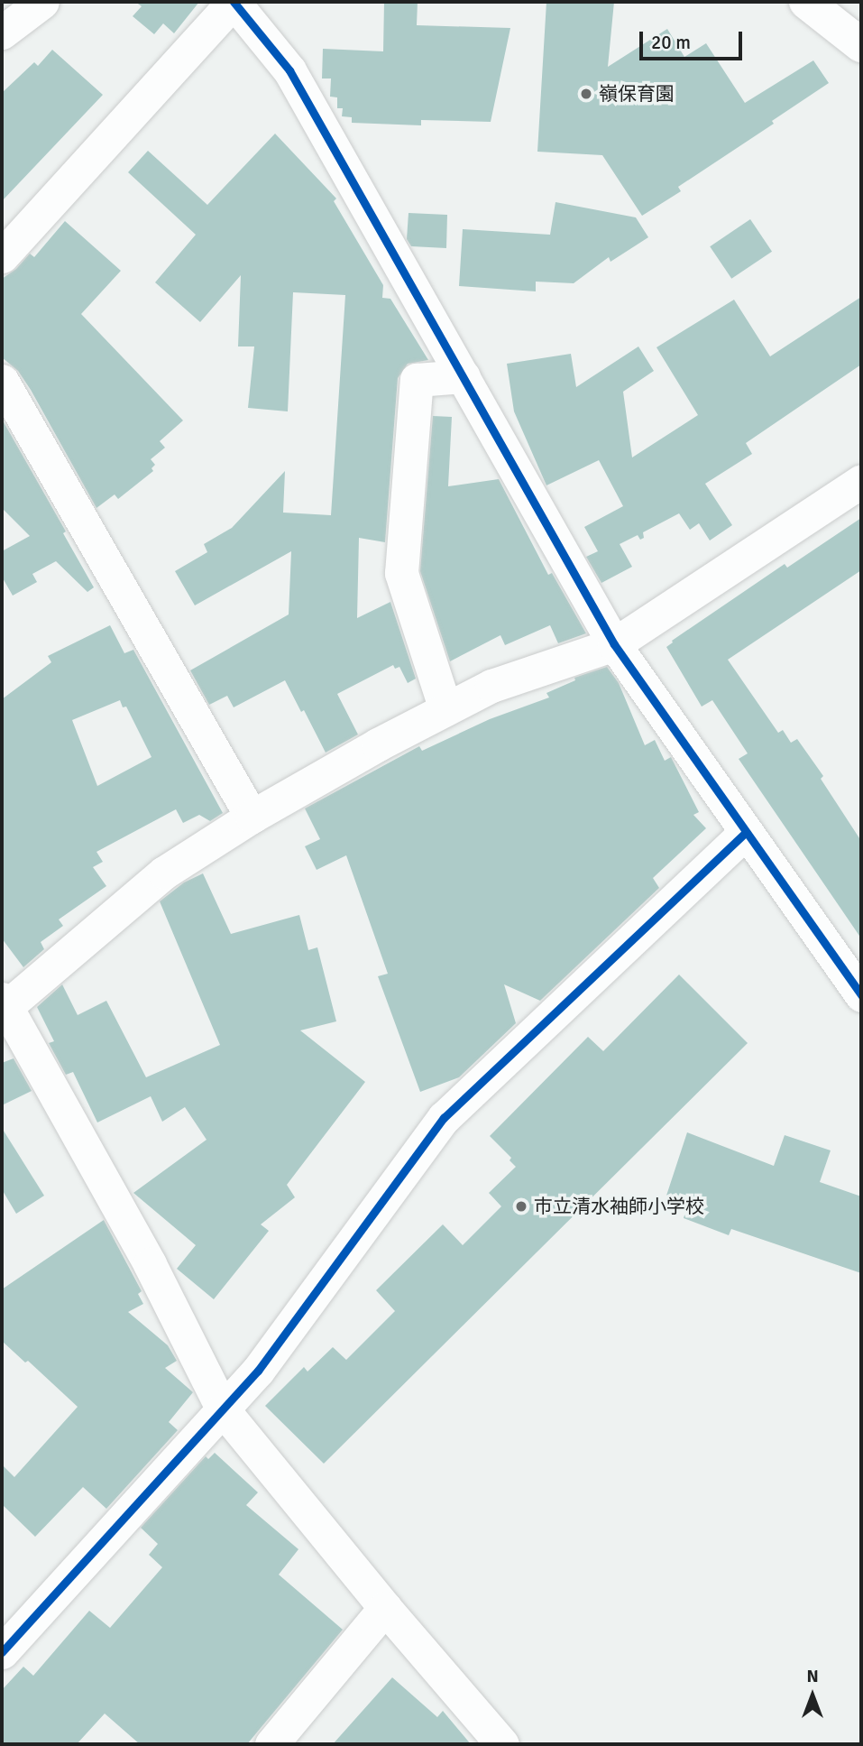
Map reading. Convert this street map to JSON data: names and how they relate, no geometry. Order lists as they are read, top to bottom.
{
  "places": ["嶺保育園", "市立清水袖師小学校"],
  "scale_bar": "20 m",
  "north": "top"
}
